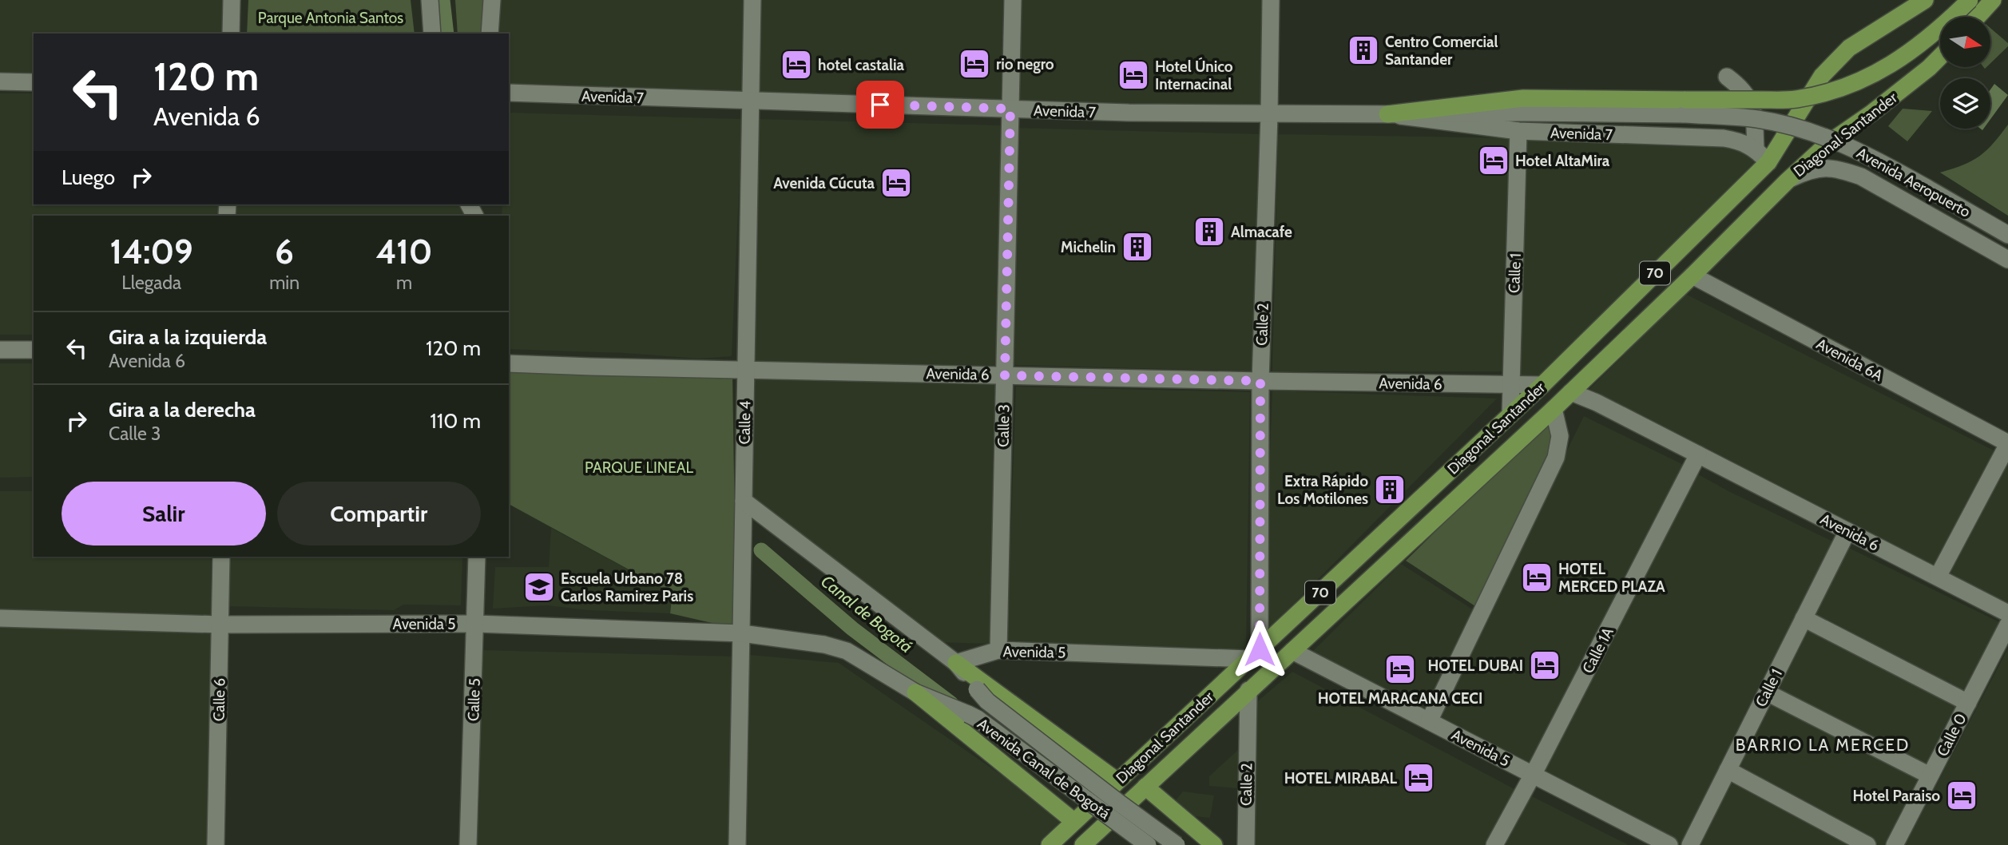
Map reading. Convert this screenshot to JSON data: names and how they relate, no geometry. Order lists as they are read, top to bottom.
{
  "streets": {
    "main road": ["Diagonal Santander", "70"],
    "street": [
      "Avenida 7",
      "Avenida Aeropuerto",
      "Calle 1",
      "Calle 2",
      "Avenida 6A",
      "Avenida 6",
      "Calle 4",
      "Calle 3",
      "Avenida 5",
      "Calle 1A",
      "Calle 6",
      "Calle 5",
      "Calle 0",
      "Avenida Canal de Bogotá"
    ]
  },
  "crossings": [
    ["Avenida 7", "Diagonal Santander"],
    ["Avenida 7", "Calle 1"],
    ["Avenida 7", "Calle 2"],
    ["Avenida 7", "Calle 4"],
    ["Avenida 7", "Calle 3"],
    ["Diagonal Santander", "Avenida Aeropuerto"],
    ["Diagonal Santander", "Calle 1"],
    ["Diagonal Santander", "Calle 2"],
    ["Diagonal Santander", "Avenida 6A"],
    ["Diagonal Santander", "Avenida 6"],
    ["Diagonal Santander", "Avenida 5"],
    ["Calle 1", "Avenida 6"],
    ["Calle 2", "Avenida 6"],
    ["Calle 2", "Avenida 5"],
    ["Avenida 6", "Calle 4"],
    ["Avenida 6", "Calle 3"],
    ["Avenida 6", "Calle 1A"],
    ["Calle 4", "Avenida 5"],
    ["Calle 4", "Avenida Canal de Bogotá"],
    ["Calle 3", "Avenida 5"],
    ["Avenida 5", "Calle 1A"],
    ["Avenida 5", "Calle 6"],
    ["Avenida 5", "Calle 5"],
    ["Avenida 5", "Avenida Canal de Bogotá"]
  ],
  "districts": ["BARRIO LA MERCED"],
  "water": ["Canal de Bogotá"],
  "parks": ["Parque Antonia Santos", "PARQUE LINEAL"],
  "places": {
    "building": [
      "Centro Comercial Santander",
      "Almacafe",
      "Michelin",
      "Extra Rápido Los Motilones"
    ],
    "hotel": [
      "rio negro",
      "hotel castalia",
      "Hotel Único Internacinal",
      "Hotel AltaMira",
      "Avenida Cúcuta",
      "HOTEL MERCED PLAZA",
      "HOTEL DUBAI",
      "HOTEL MARACANA CECI",
      "HOTEL MIRABAL",
      "Hotel Paraiso"
    ],
    "school or university": ["Escuela Urbano 78 Carlos Ramirez Paris"]
  },
  "north": "right",
  "page": {
    "turn": ["120 m", "Avenida 6"],
    "then": "Luego",
    "eta": [
      "14:09",
      "Llegada",
      "6",
      "min",
      "410",
      "m"
    ],
    "list": [
      {
        "name": "Gira a la izquierda",
        "note": "Avenida 6",
        "value": "120 m"
      },
      {
        "name": "Gira a la derecha",
        "note": "Calle 3",
        "value": "110 m"
      }
    ],
    "buttons": ["Salir", "Compartir"]
  }
}
